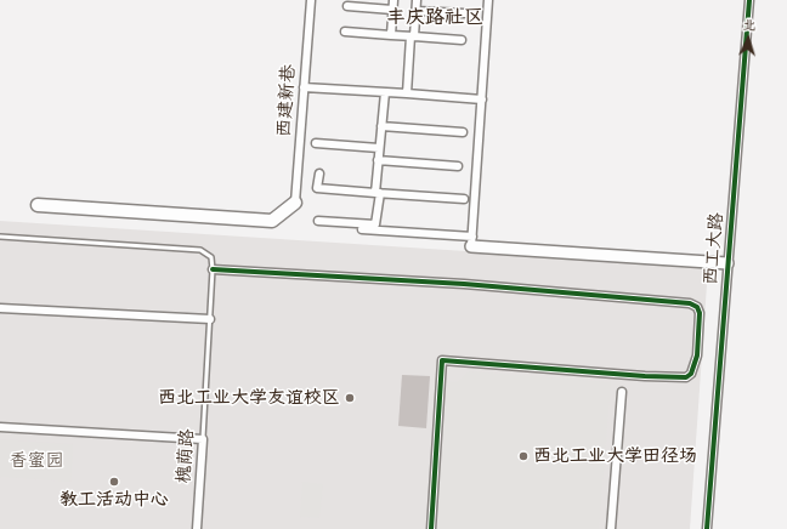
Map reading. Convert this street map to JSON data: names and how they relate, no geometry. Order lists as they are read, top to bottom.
{
  "streets": {
    "street": ["西建新巷", "西工大路", "槐荫路"]
  },
  "districts": ["丰庆路社区"],
  "parks": ["香蜜园"],
  "places": ["西北工业大学友谊校区", "西北工业大学田径场", "教工活动中心"],
  "north": "top"
}
